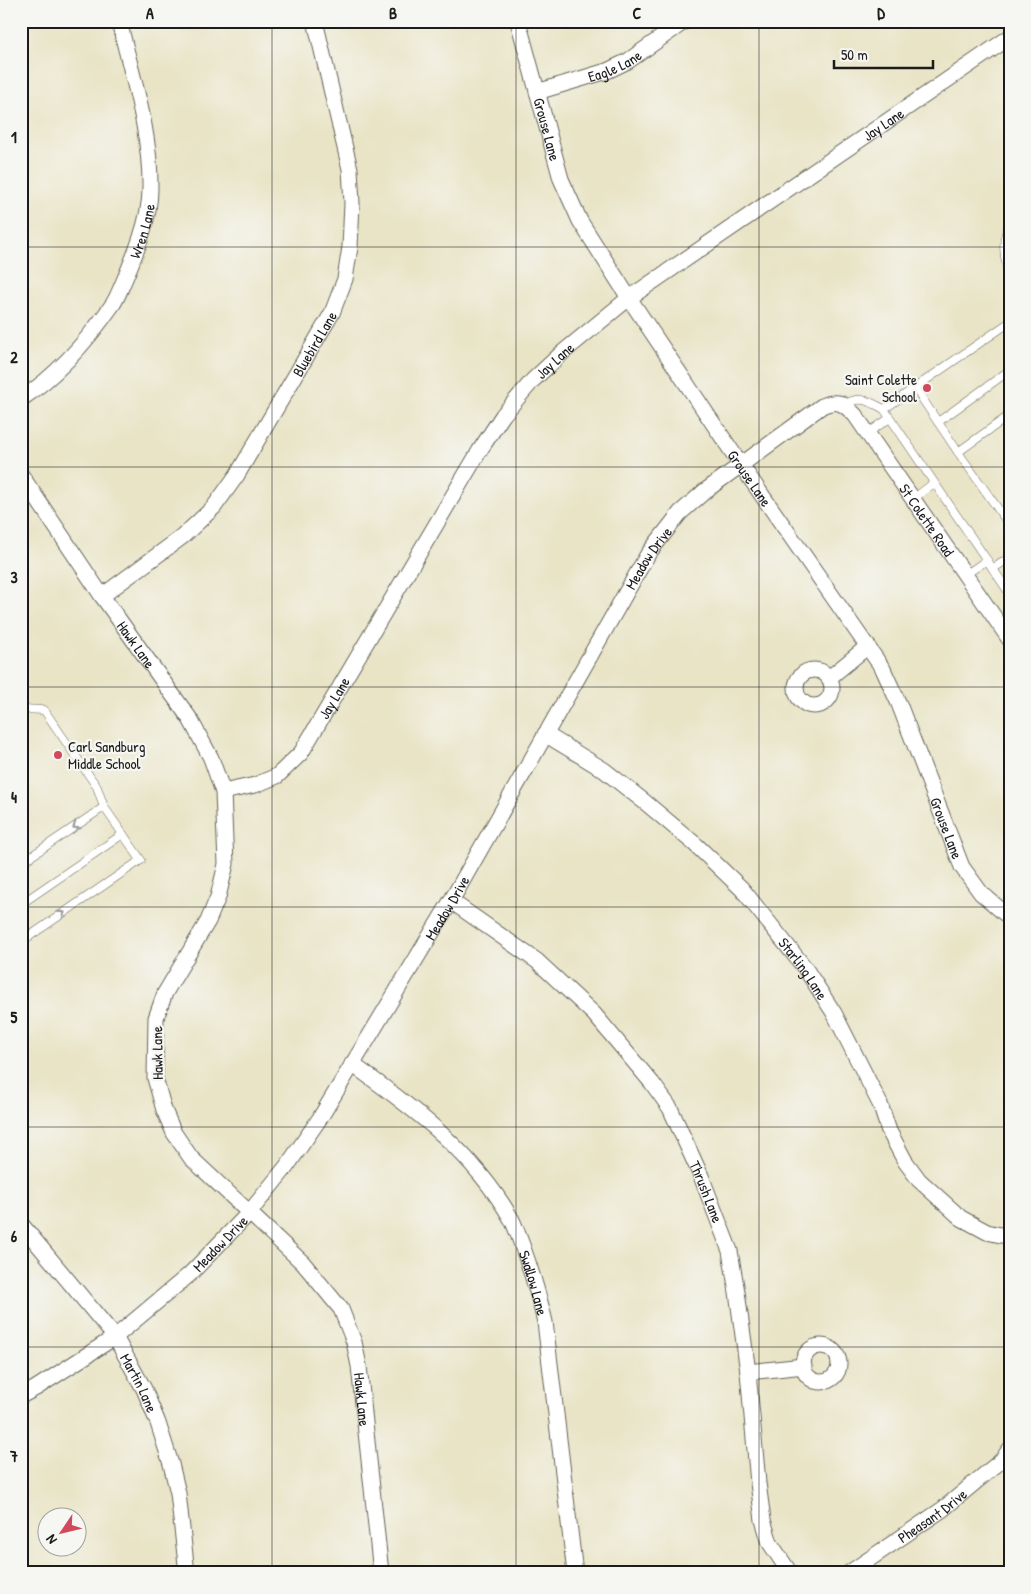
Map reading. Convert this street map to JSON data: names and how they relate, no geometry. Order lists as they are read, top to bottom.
{
  "streets": {
    "street": [
      "Eagle Lane",
      "Jay Lane",
      "Grouse Lane",
      "Wren Lane",
      "Bluebird Lane",
      "St Colette Road",
      "Meadow Drive",
      "Hawk Lane",
      "Starling Lane",
      "Thrush Lane",
      "Swallow Lane",
      "Martin Lane",
      "Pheasant Drive"
    ]
  },
  "crossings": [
    ["Eagle Lane", "Grouse Lane"],
    ["Jay Lane", "Grouse Lane"],
    ["Jay Lane", "Hawk Lane"],
    ["Grouse Lane", "Meadow Drive"],
    ["Bluebird Lane", "Hawk Lane"],
    ["St Colette Road", "Meadow Drive"],
    ["Meadow Drive", "Hawk Lane"],
    ["Meadow Drive", "Starling Lane"],
    ["Meadow Drive", "Thrush Lane"],
    ["Meadow Drive", "Swallow Lane"],
    ["Meadow Drive", "Martin Lane"]
  ],
  "places": ["Saint Colette School", "Carl Sandburg Middle School"],
  "scale_bar": "50 m",
  "north": "bottom left",
  "grid": {
    "columns": [
      "A",
      "B",
      "C",
      "D"
    ],
    "rows": [
      "1",
      "2",
      "3",
      "4",
      "5",
      "6",
      "7"
    ]
  }
}
